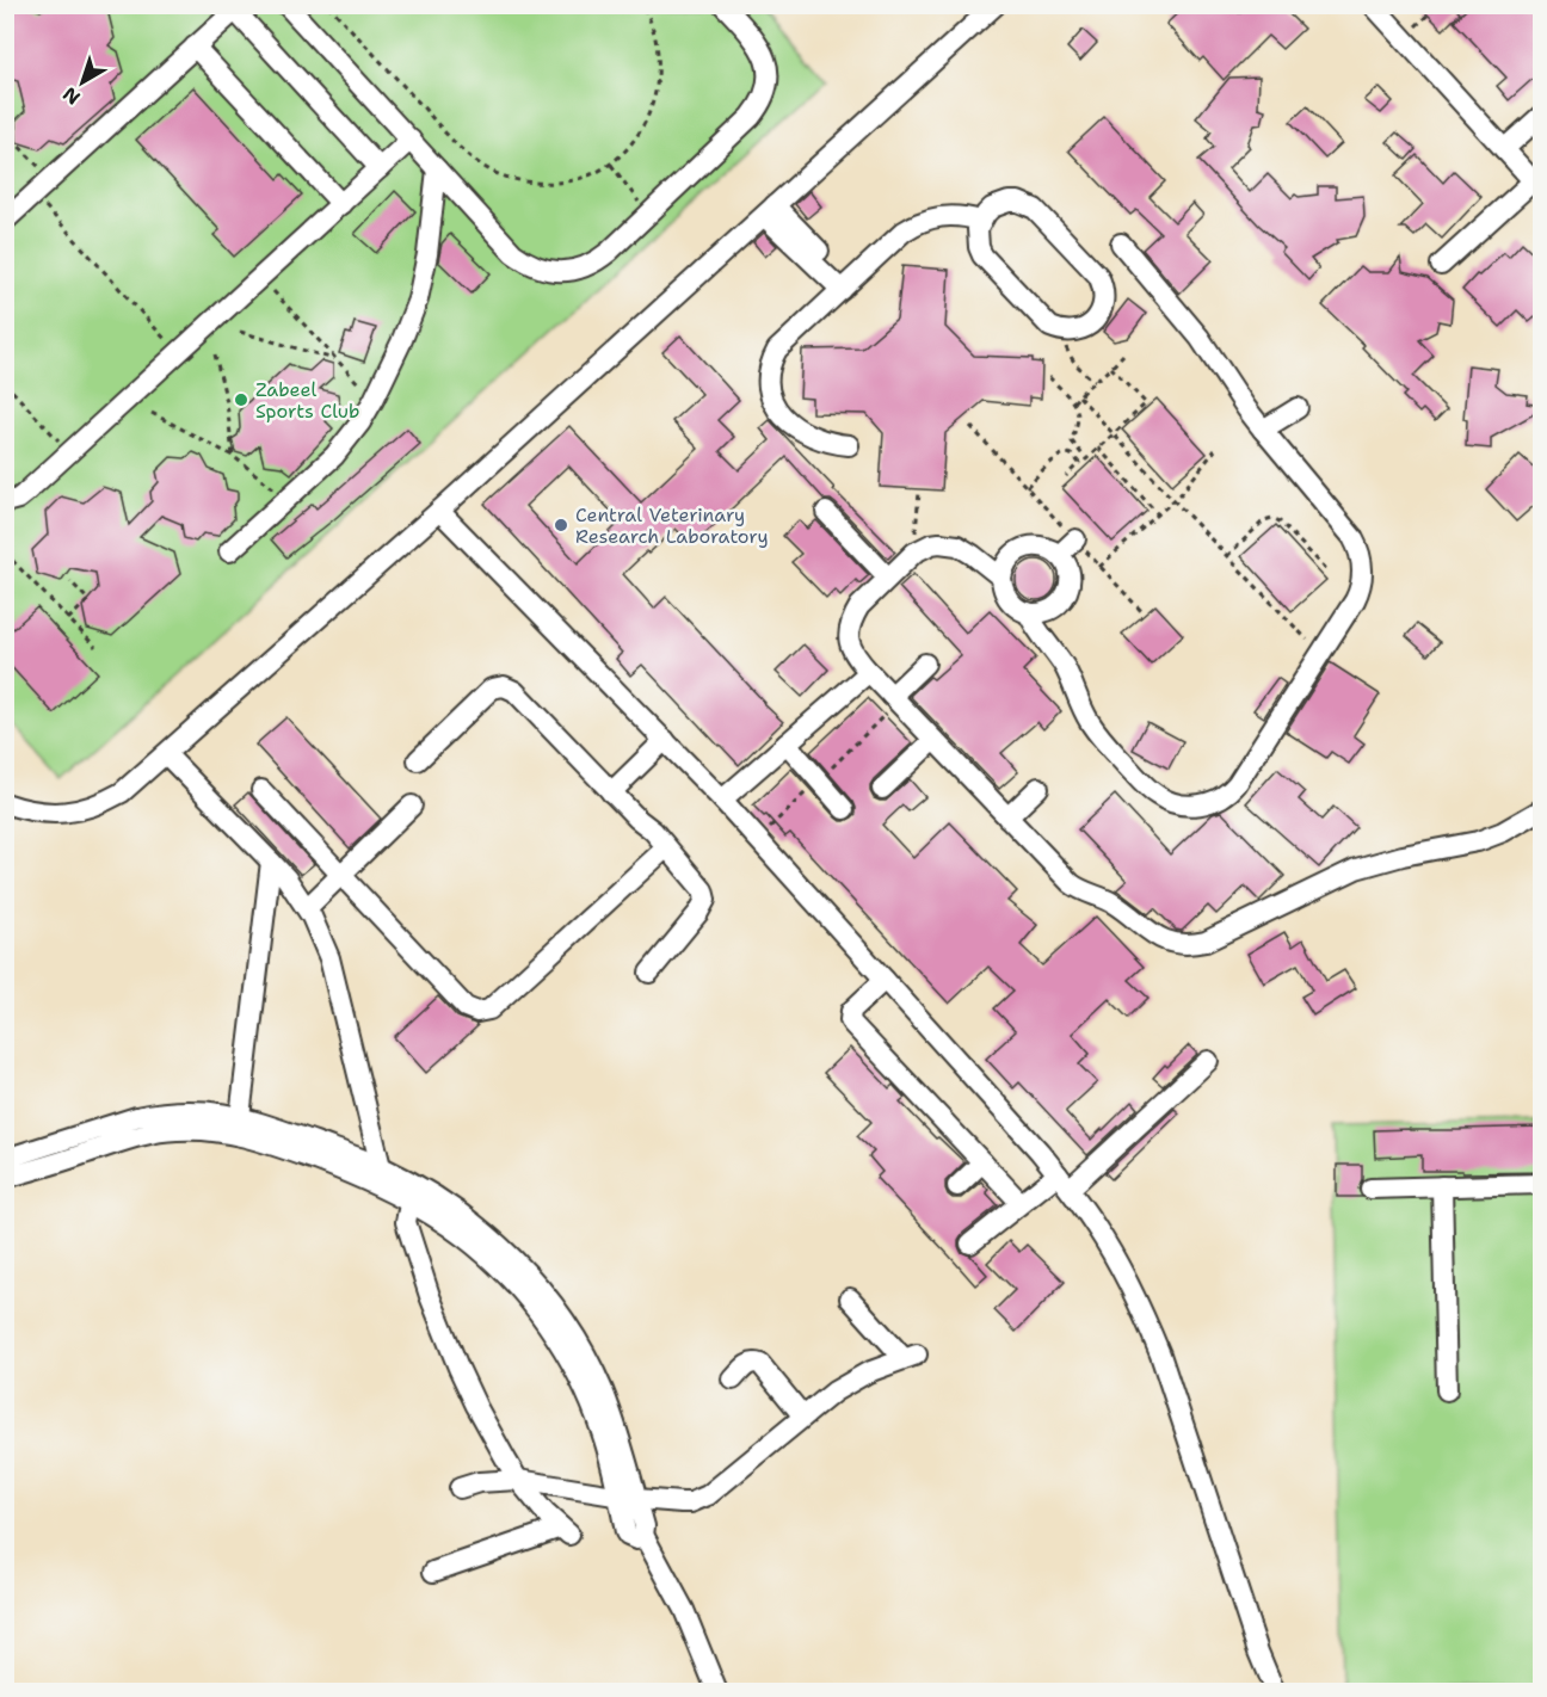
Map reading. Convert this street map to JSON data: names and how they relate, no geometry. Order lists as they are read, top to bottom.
{
  "places": ["Zabeel Sports Club", "Central Veterinary Research Laboratory"],
  "north": "bottom left"
}
